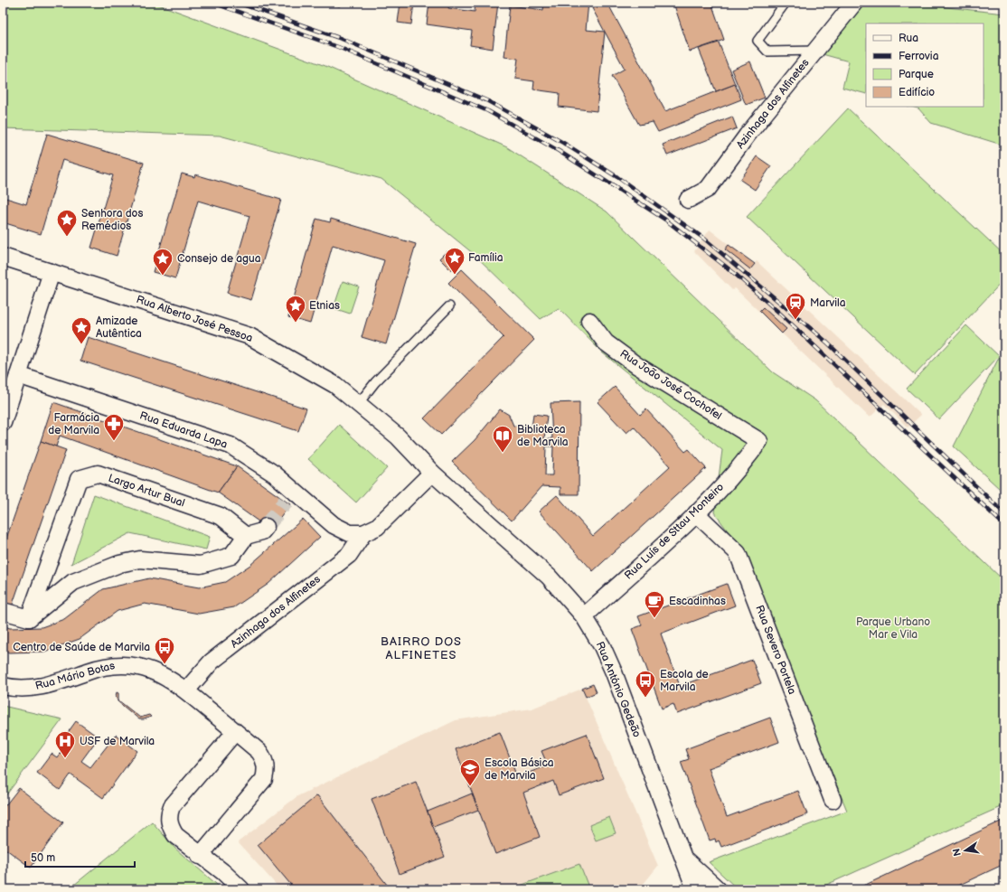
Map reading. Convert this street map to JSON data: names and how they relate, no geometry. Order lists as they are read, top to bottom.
{
  "streets": {
    "street": [
      "Azinhaga dos Alfinetes",
      "Rua Alberto José Pessoa",
      "Rua João José Cochofel",
      "Rua Eduarda Lapa",
      "Largo Artur Bual",
      "Rua Luís de Sttau Monteiro",
      "Rua Severo Portela",
      "Rua Mário Botas",
      "Rua António Gedeão"
    ]
  },
  "crossings": [
    ["Azinhaga dos Alfinetes", "Rua Eduarda Lapa"],
    ["Azinhaga dos Alfinetes", "Rua Mário Botas"],
    ["Rua Alberto José Pessoa", "Rua António Gedeão"],
    ["Rua João José Cochofel", "Rua Luís de Sttau Monteiro"],
    ["Rua Luís de Sttau Monteiro", "Rua Severo Portela"],
    ["Rua Luís de Sttau Monteiro", "Rua António Gedeão"]
  ],
  "districts": ["BAIRRO DOS ALFINETES"],
  "parks": ["Parque Urbano Mar e Vila"],
  "places": {
    "place": [
      "Senhora dos Remédios",
      "Família",
      "Consejo de agua",
      "Etnias",
      "Amizade Autêntica"
    ],
    "station": ["Marvila"],
    "pharmacy": ["Farmácia de Marvila"],
    "library": ["Biblioteca de Marvila"],
    "cafe": ["Escadinhas"],
    "bus stop": ["Centro de Saúde de Marvila", "Escola de Marvila"],
    "hospital": ["USF de Marvila"],
    "school or university": ["Escola Básica de Marvila"]
  },
  "legend": [
    "Rua",
    "Ferrovia",
    "Parque",
    "Edifício"
  ],
  "scale_bar": "50 m",
  "north": "left"
}
